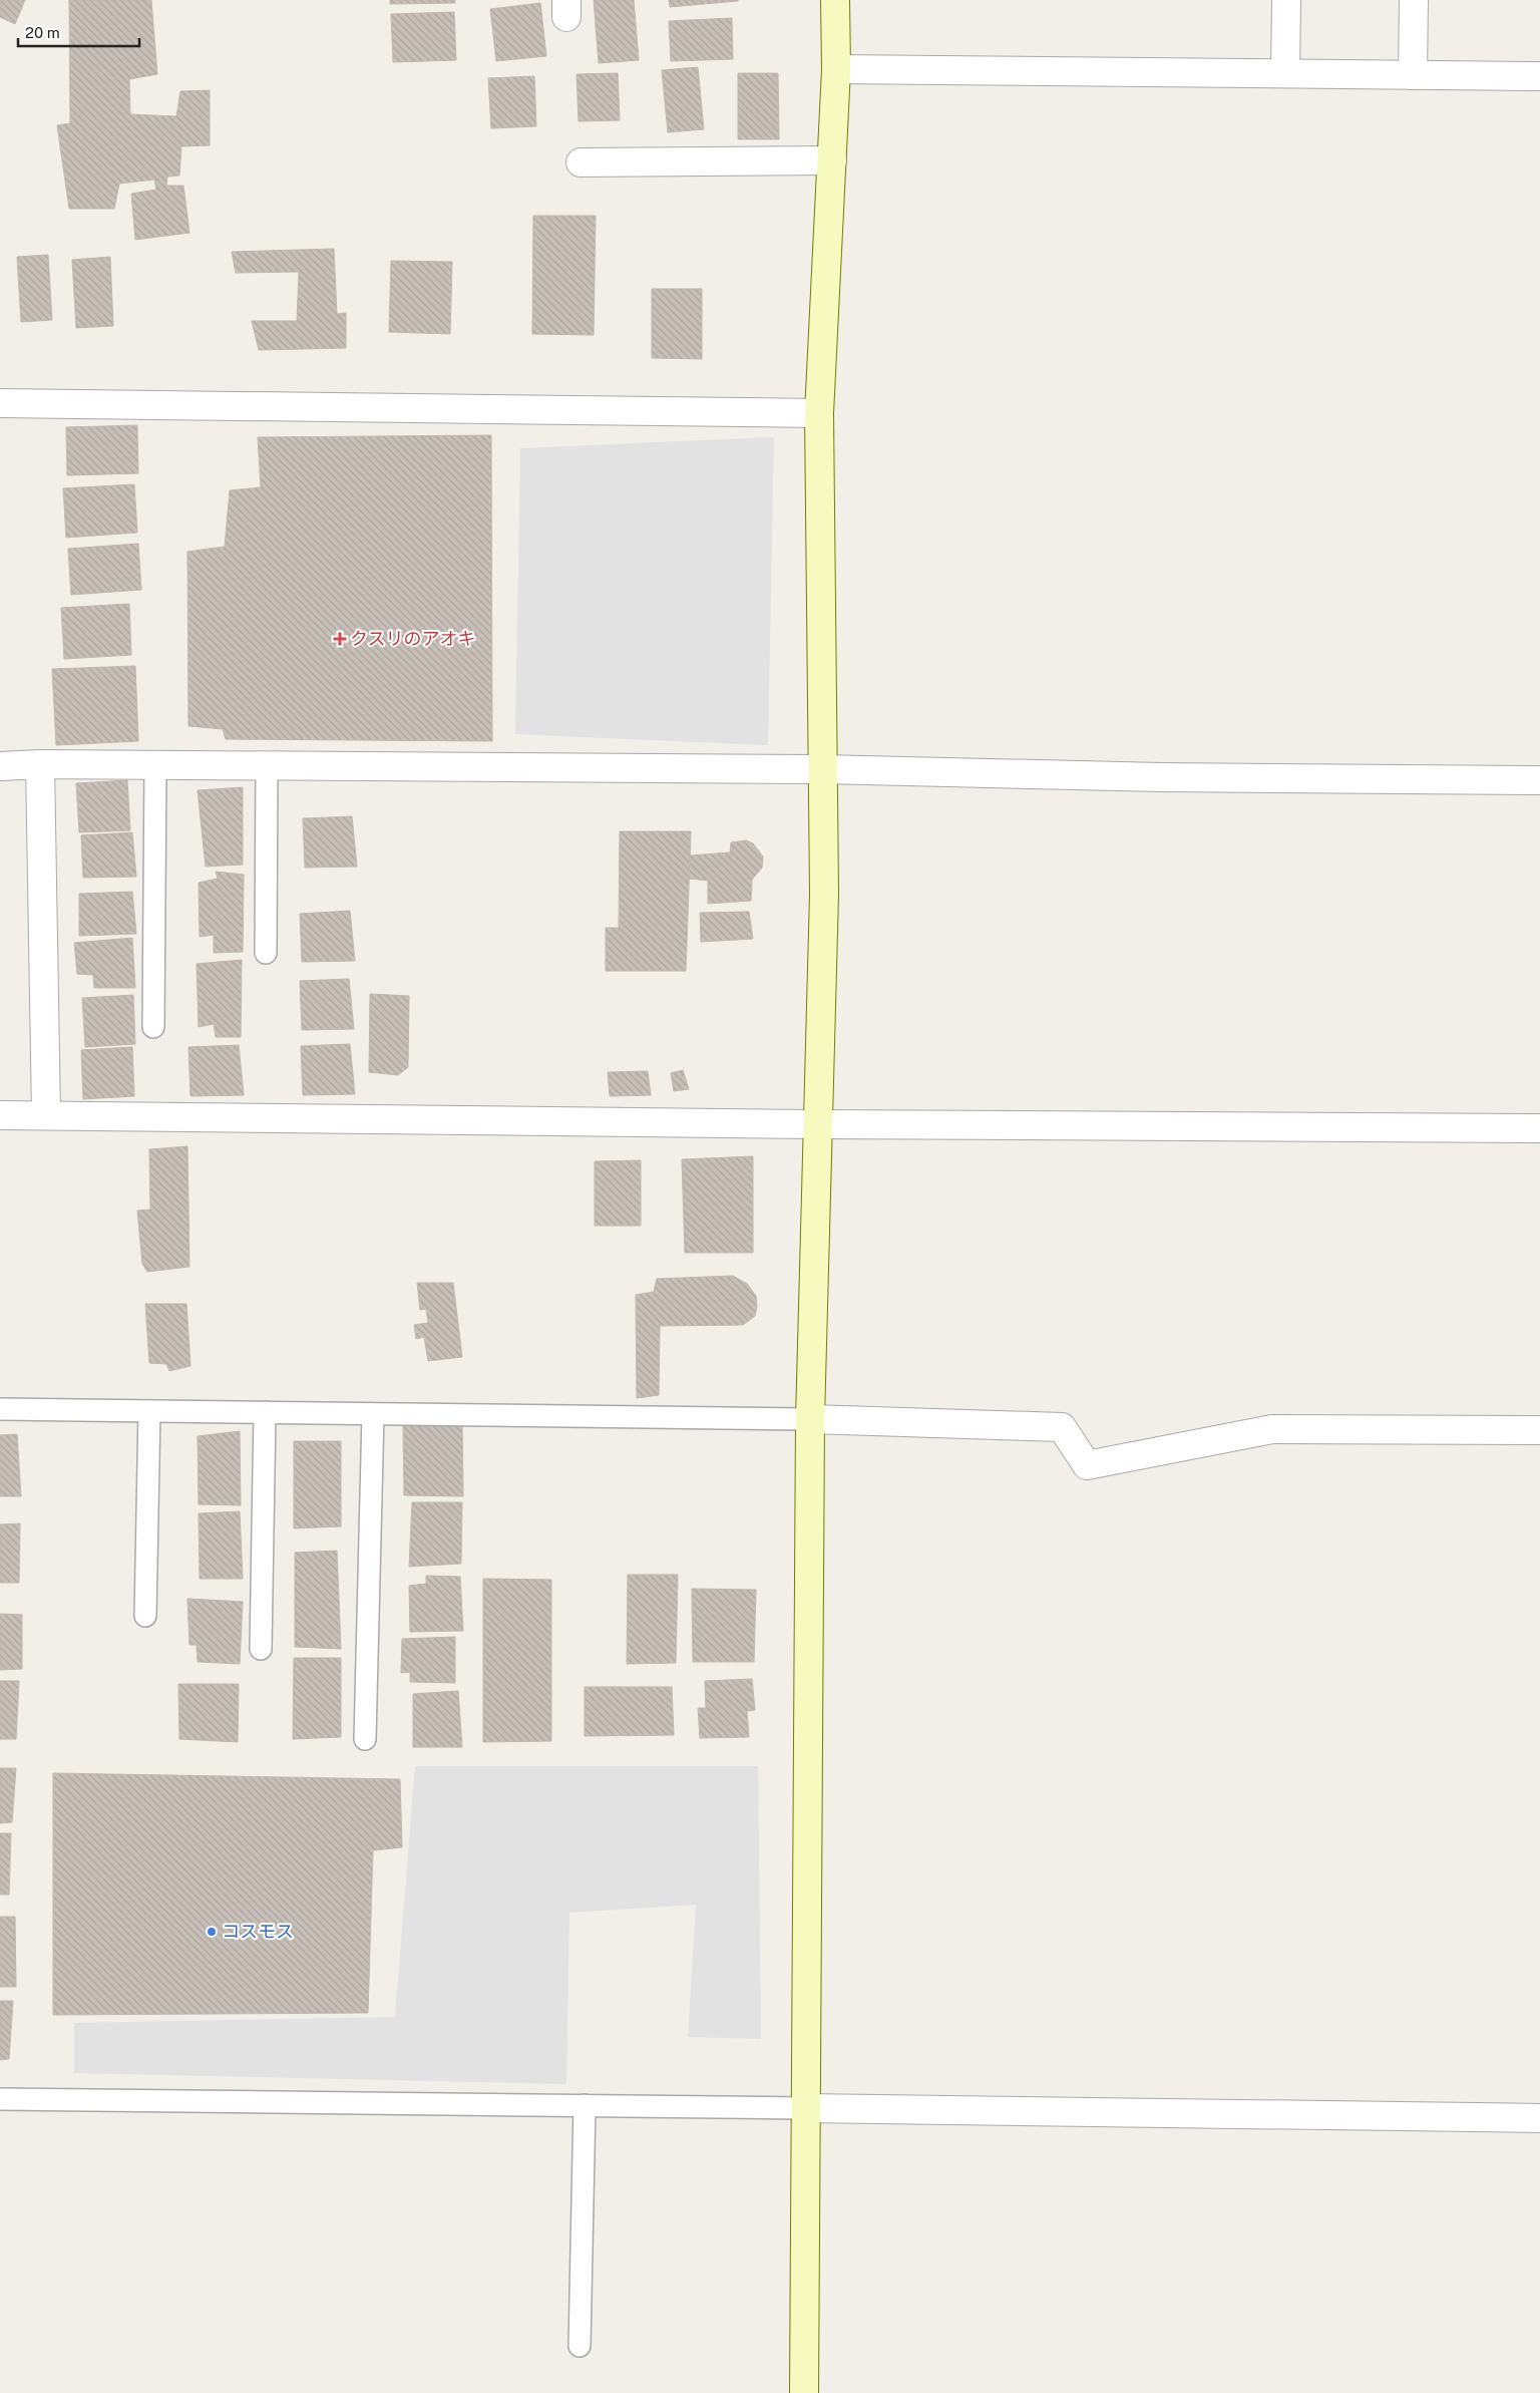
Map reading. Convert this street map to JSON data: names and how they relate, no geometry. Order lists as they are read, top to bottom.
{
  "places": {
    "health": ["クスリのアオキ"],
    "other": ["コスモス"]
  },
  "scale_bar": "20 m"
}
